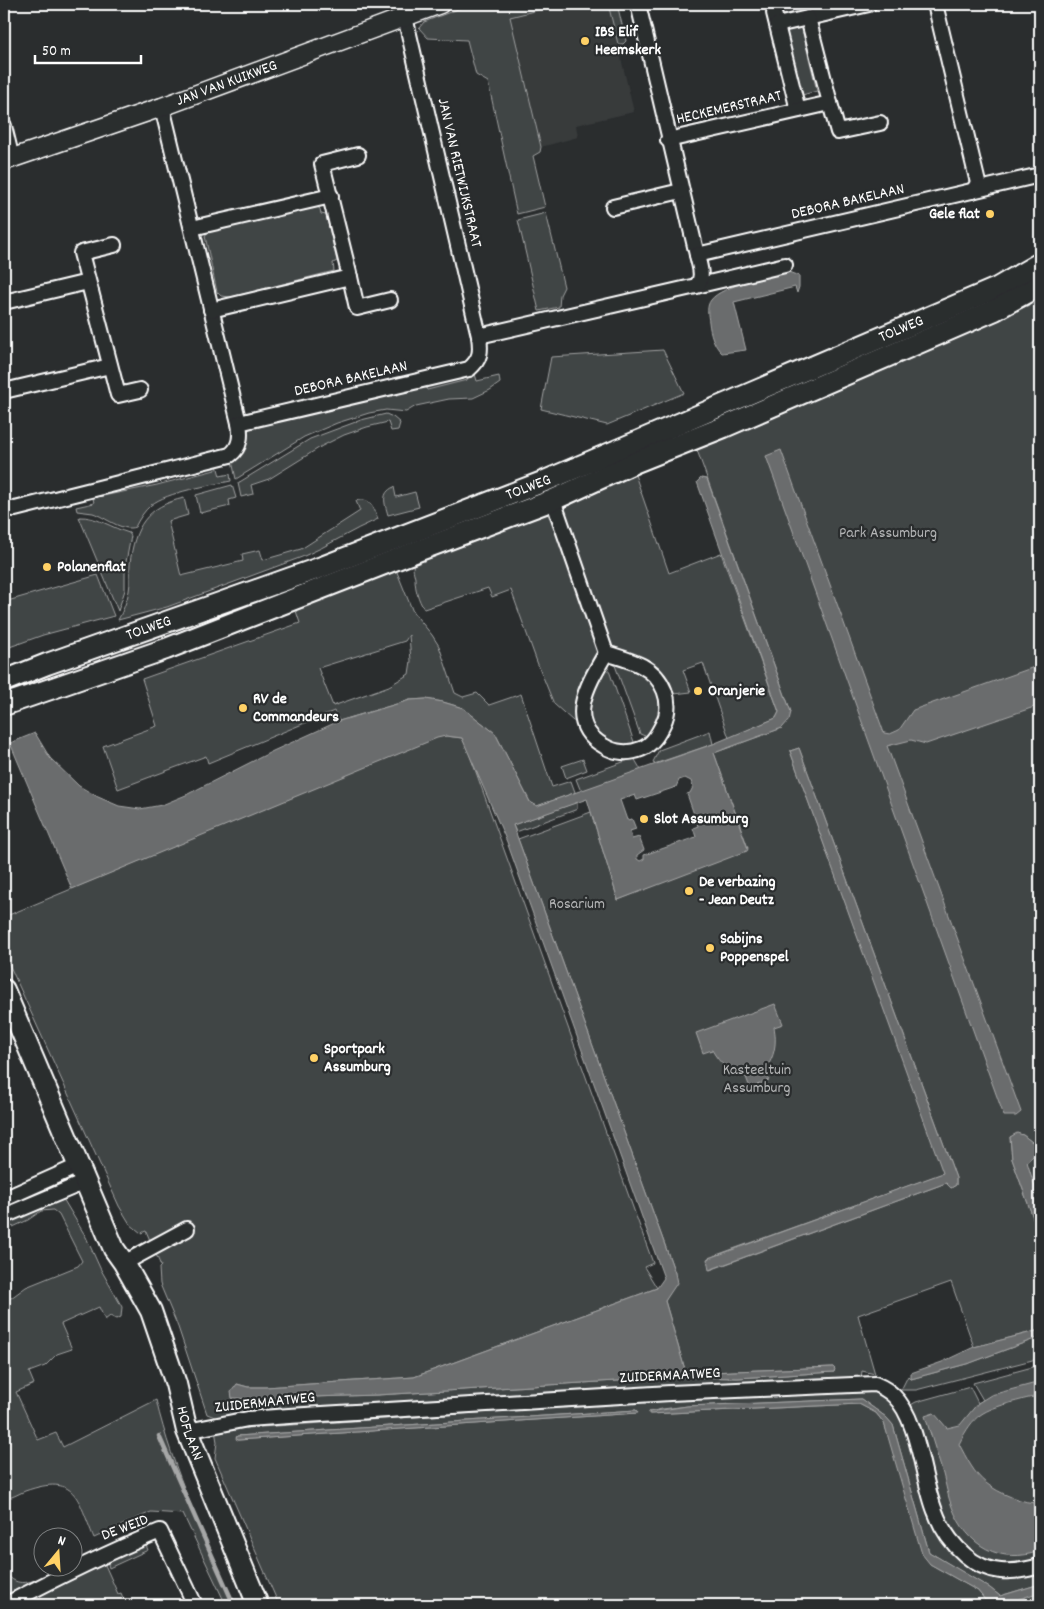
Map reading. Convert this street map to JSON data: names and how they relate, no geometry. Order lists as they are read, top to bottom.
{
  "streets": {
    "main road": ["TOLWEG", "HOFLAAN"],
    "street": [
      "JAN VAN KUIKWEG",
      "HECKEMERSTRAAT",
      "JAN VAN RIETWIJKSTRAAT",
      "DEBORA BAKELAAN",
      "ZUIDERMAATWEG",
      "DE WEID"
    ]
  },
  "crossings": [
    ["JAN VAN KUIKWEG", "JAN VAN RIETWIJKSTRAAT"],
    ["JAN VAN RIETWIJKSTRAAT", "DEBORA BAKELAAN"],
    ["ZUIDERMAATWEG", "HOFLAAN"]
  ],
  "parks": ["Park Assumburg", "Rosarium", "Kasteeltuin Assumburg"],
  "places": [
    "IBS Elif Heemskerk",
    "Gele flat",
    "Polanenflat",
    "Oranjerie",
    "RV de Commandeurs",
    "Slot Assumburg",
    "De verbazing - Jean Deutz",
    "Sabijns Poppenspel",
    "Sportpark Assumburg"
  ],
  "scale_bar": "50 m",
  "north": "top"
}
